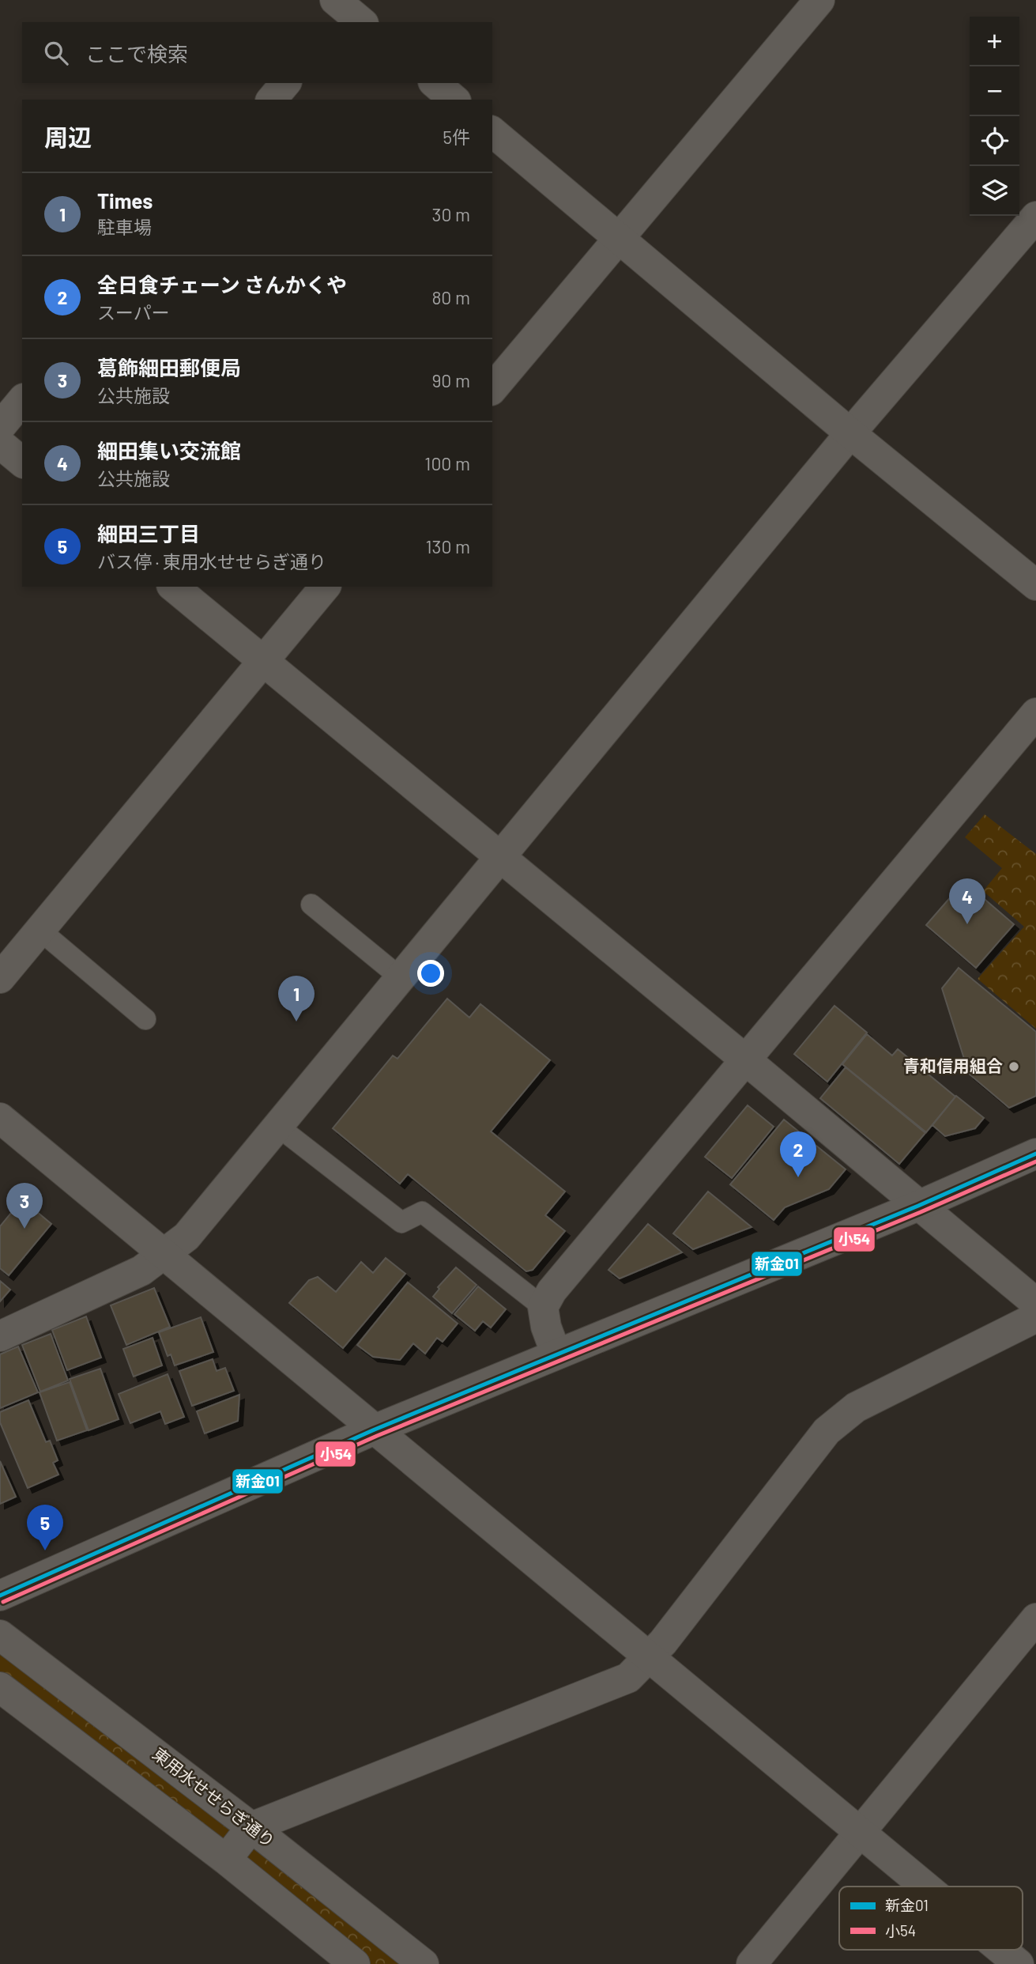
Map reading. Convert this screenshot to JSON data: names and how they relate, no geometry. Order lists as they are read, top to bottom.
{
  "streets": {
    "street": ["東用水せせらぎ通り"]
  },
  "places": ["青和信用組合"],
  "lines": ["transit line 新金01", "transit line 小54"],
  "legend": ["新金01", "小54"],
  "page": {
    "map_buttons": ["+", "−"],
    "search": "ここで検索",
    "heading": ["周辺", "5件"],
    "list": [
      {
        "mark": "1",
        "name": "Times",
        "note": "駐車場",
        "value": "30 m"
      },
      {
        "mark": "2",
        "name": "全日食チェーン さんかくや",
        "note": "スーパー",
        "value": "80 m"
      },
      {
        "mark": "3",
        "name": "葛飾細田郵便局",
        "note": "公共施設",
        "value": "90 m"
      },
      {
        "mark": "4",
        "name": "細田集い交流館",
        "note": "公共施設",
        "value": "100 m"
      },
      {
        "mark": "5",
        "name": "細田三丁目",
        "note": "バス停 · 東用水せせらぎ通り",
        "value": "130 m"
      }
    ],
    "pins": [
      "4",
      "1",
      "2",
      "3",
      "5"
    ]
  }
}
